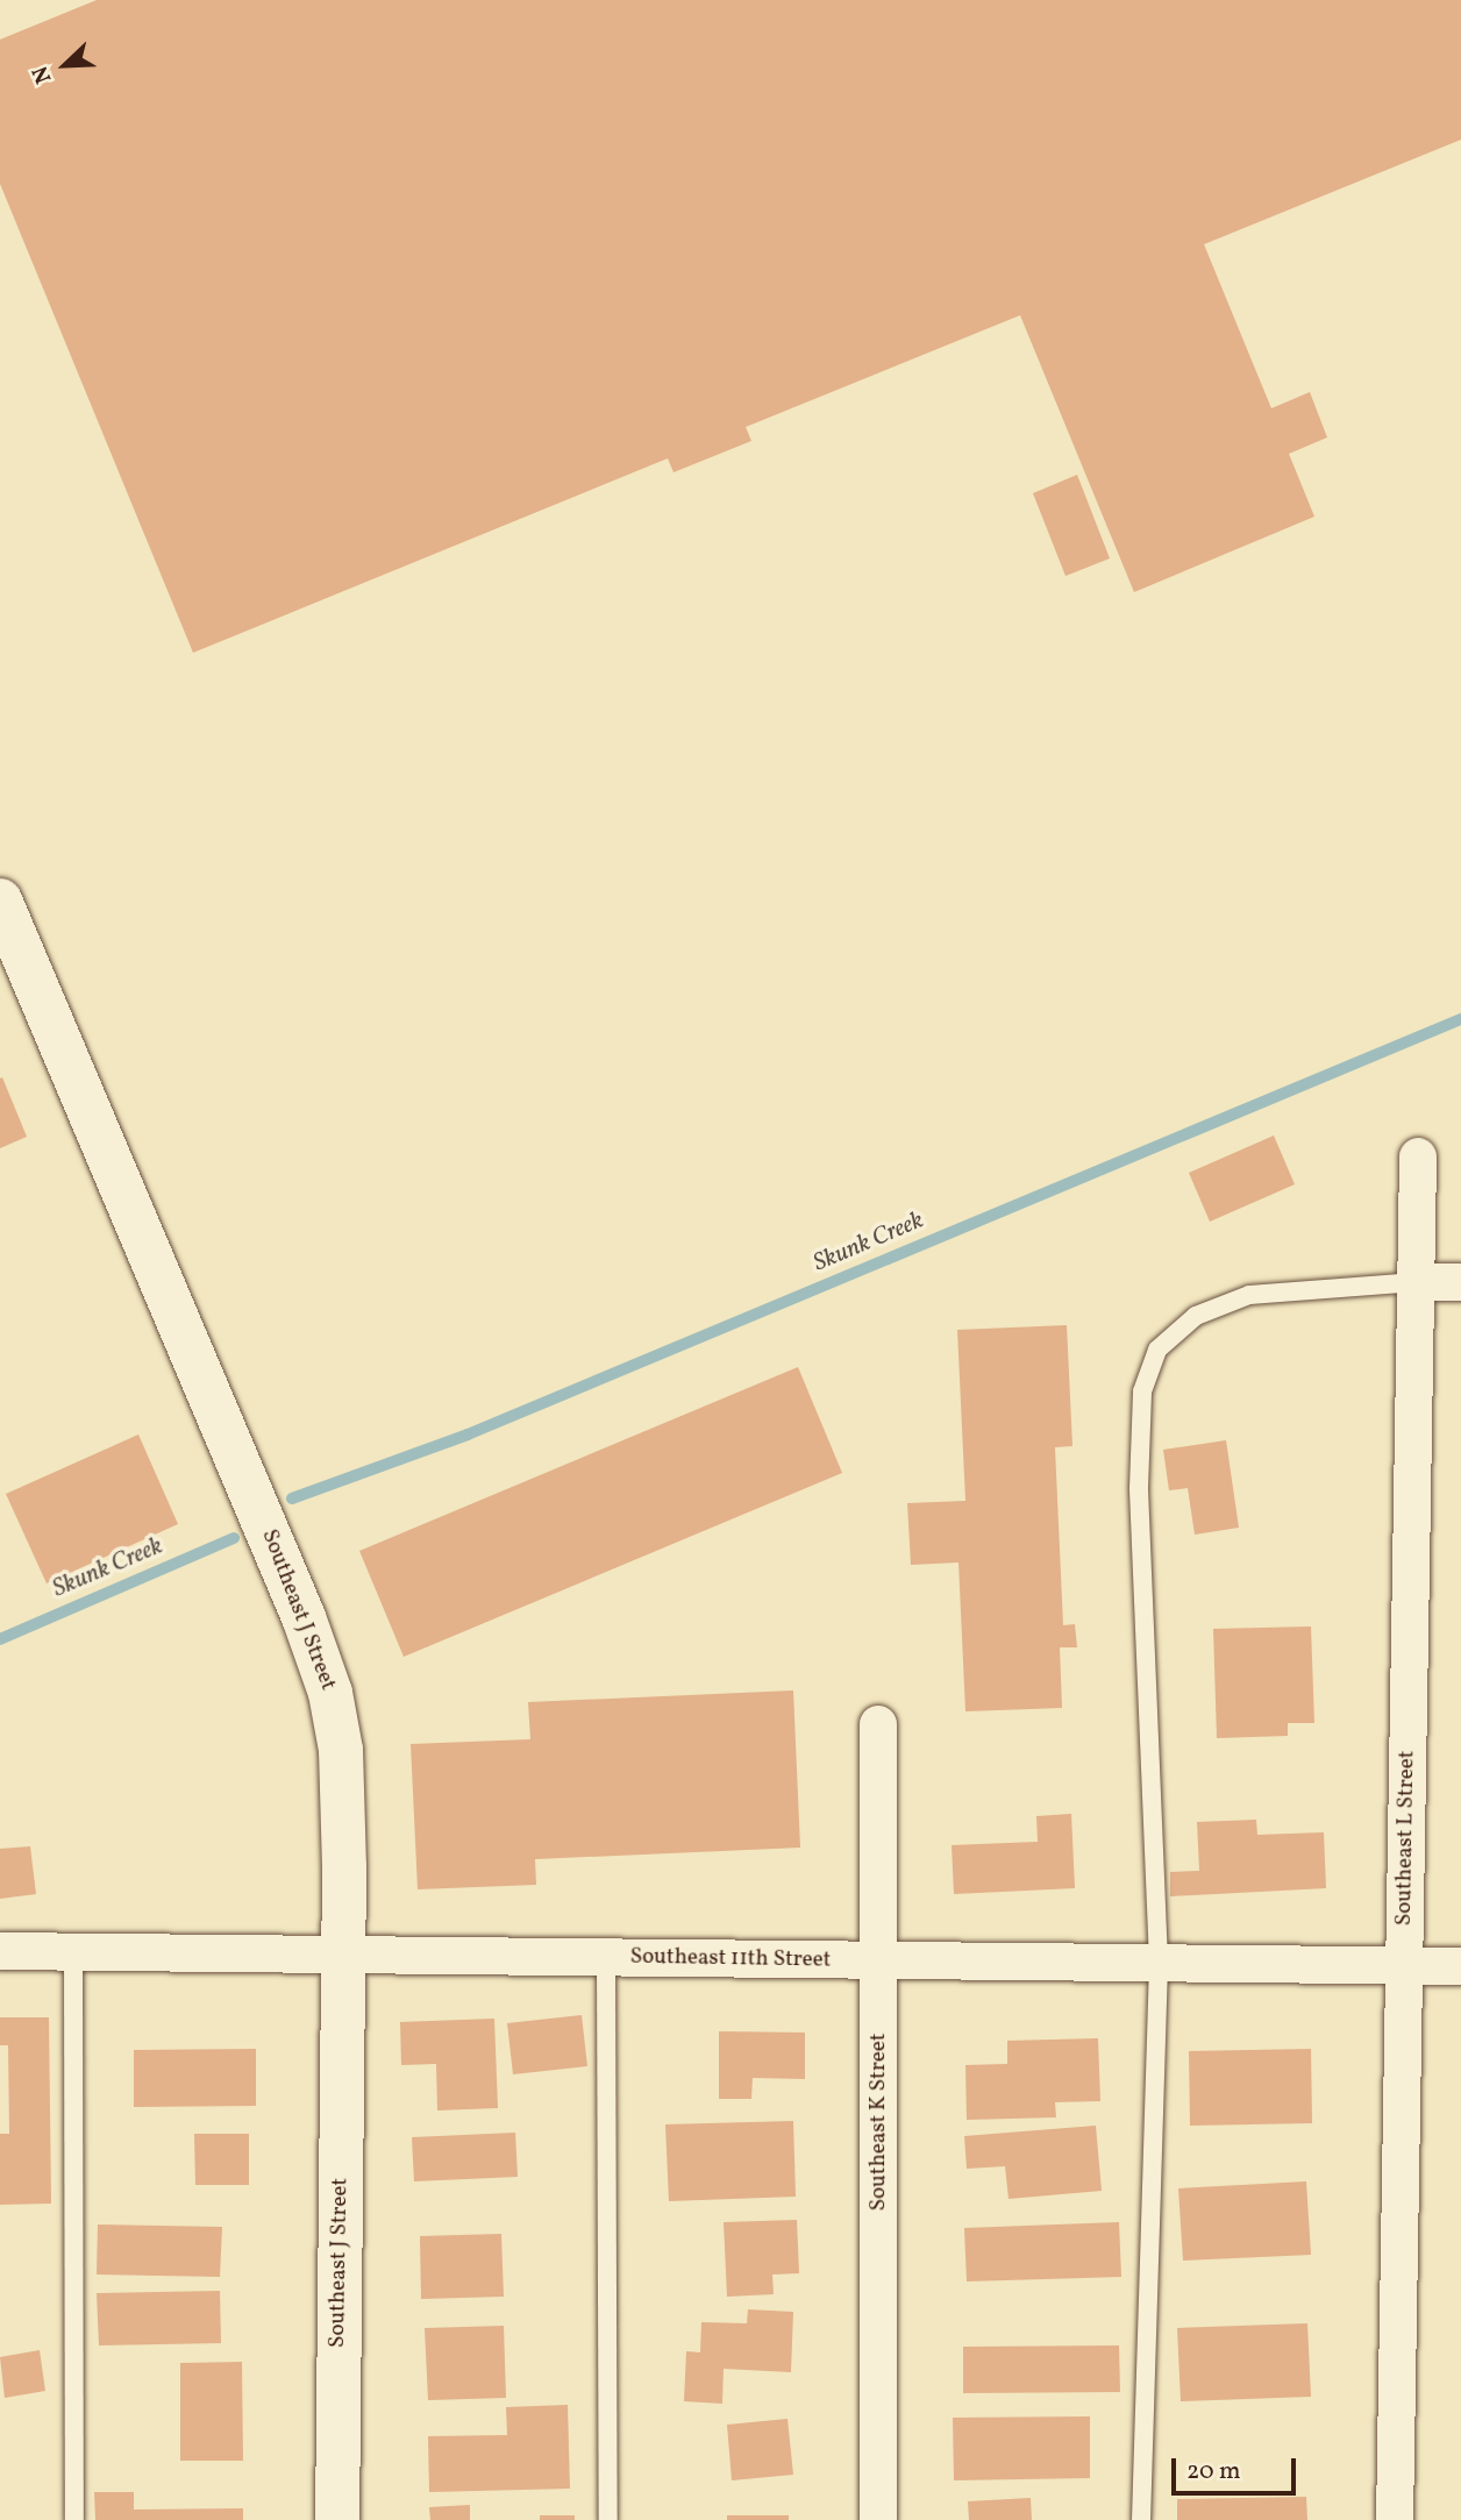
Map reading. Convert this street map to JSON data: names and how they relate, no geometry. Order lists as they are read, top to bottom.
{
  "streets": {
    "street": [
      "Southeast J Street",
      "Southeast L Street",
      "Southeast 11th Street",
      "Southeast K Street"
    ]
  },
  "crossings": [
    ["Southeast J Street", "Southeast 11th Street"],
    ["Southeast L Street", "Southeast 11th Street"],
    ["Southeast 11th Street", "Southeast K Street"]
  ],
  "water": ["Skunk Creek"],
  "scale_bar": "20 m",
  "north": "bottom left"
}
